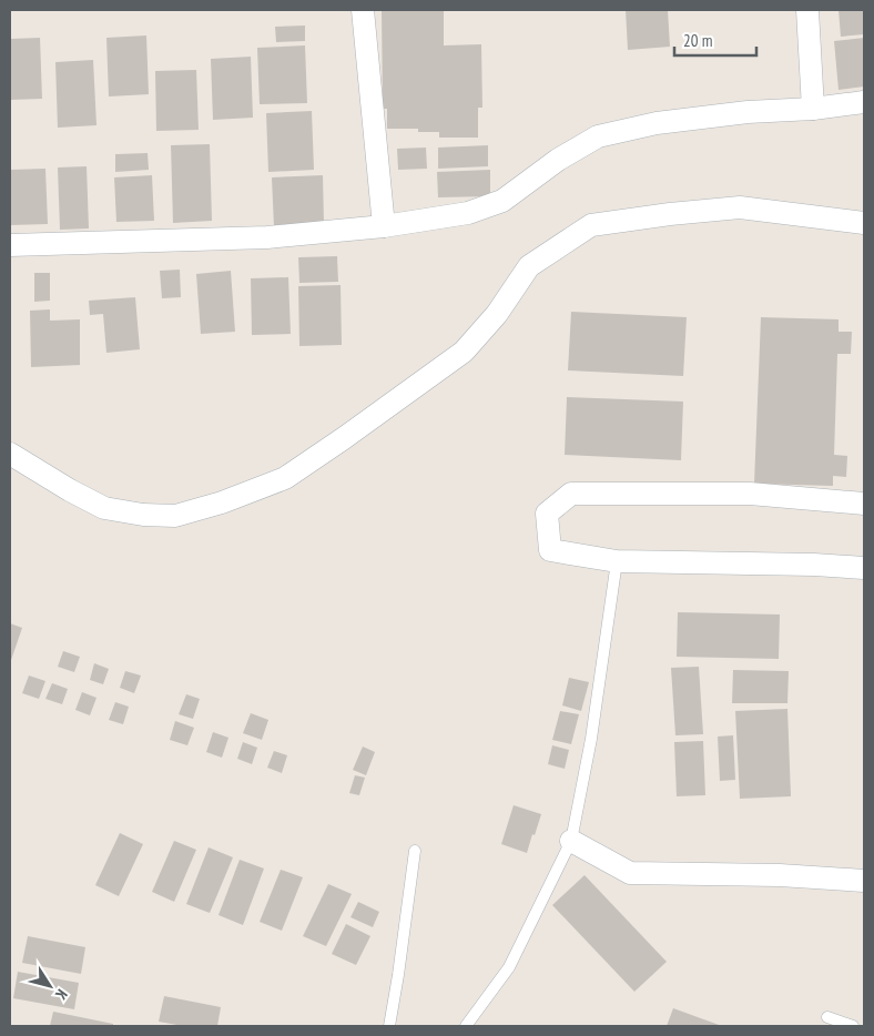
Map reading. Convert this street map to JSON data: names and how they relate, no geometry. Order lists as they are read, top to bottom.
{
  "scale_bar": "20 m",
  "north": "bottom right"
}
